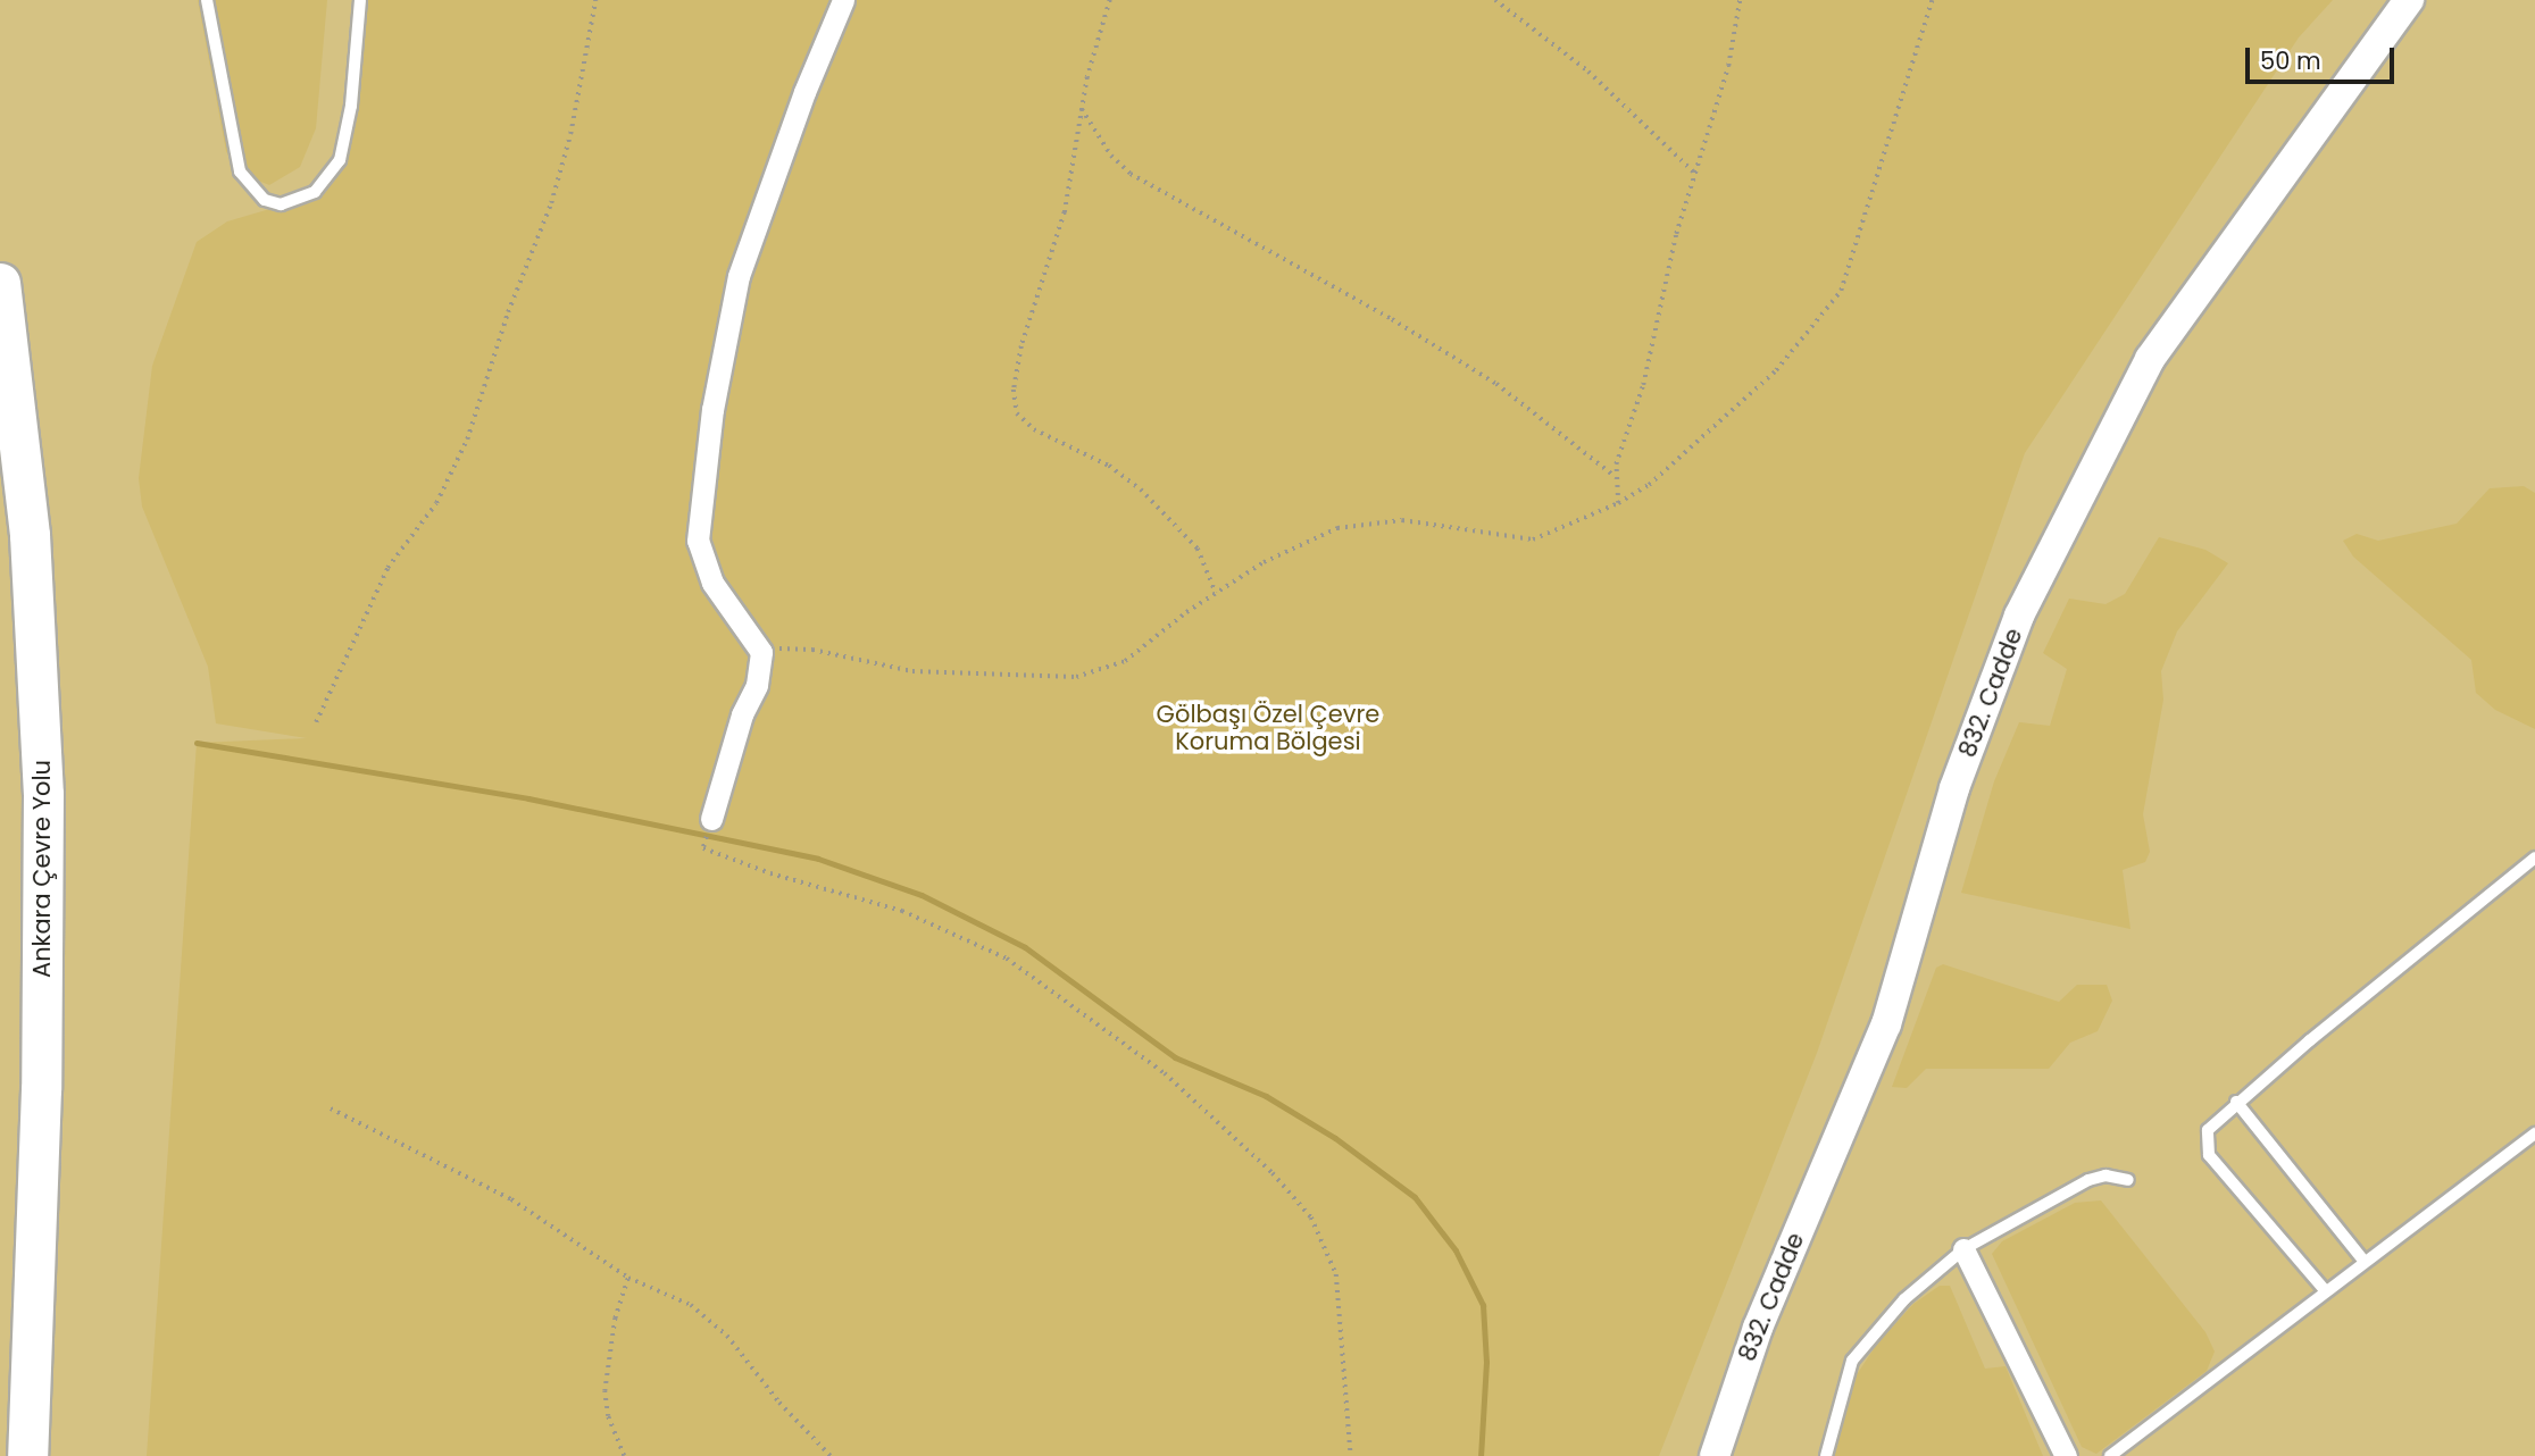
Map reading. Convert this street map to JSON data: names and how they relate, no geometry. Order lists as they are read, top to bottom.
{
  "streets": {
    "highway": ["Ankara Çevre Yolu"],
    "street": ["832. Cadde"]
  },
  "parks": ["Gölbaşı Özel Çevre Koruma Bölgesi"],
  "scale_bar": "50 m"
}
